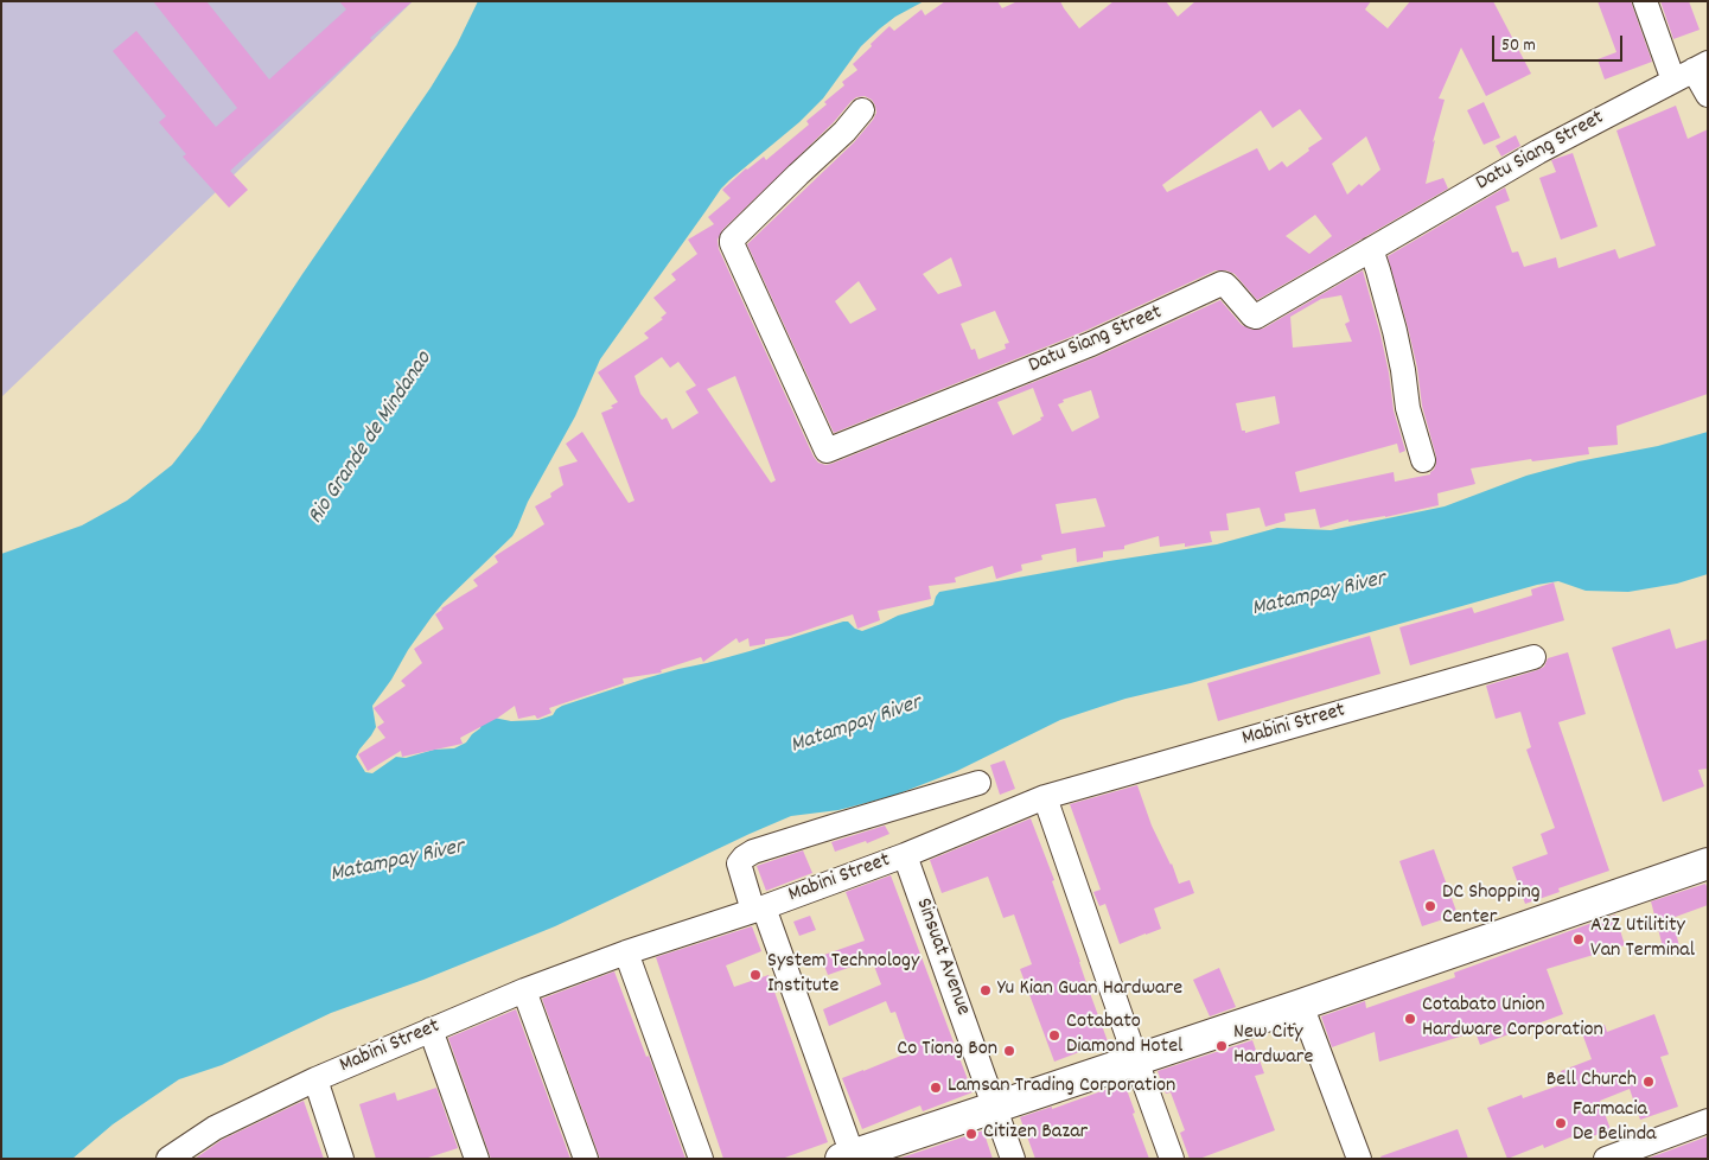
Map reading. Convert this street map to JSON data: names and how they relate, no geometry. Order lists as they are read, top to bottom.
{
  "streets": {
    "street": ["Datu Siang Street", "Mabini Street", "Sinsuat Avenue"]
  },
  "crossings": [
    ["Mabini Street", "Sinsuat Avenue"]
  ],
  "water": ["Rio Grande de Mindanao", "Matampay River"],
  "places": [
    "DC Shopping Center",
    "A2Z Utilitity Van Terminal",
    "System Technology Institute",
    "Yu Kian Guan Hardware",
    "Cotabato Union Hardware Corporation",
    "Cotabato Diamond Hotel",
    "New City Hardware",
    "Co Tiong Bon",
    "Bell Church",
    "Lamsan Trading Corporation",
    "Farmacia De Belinda",
    "Citizen Bazar"
  ],
  "scale_bar": "50 m"
}
